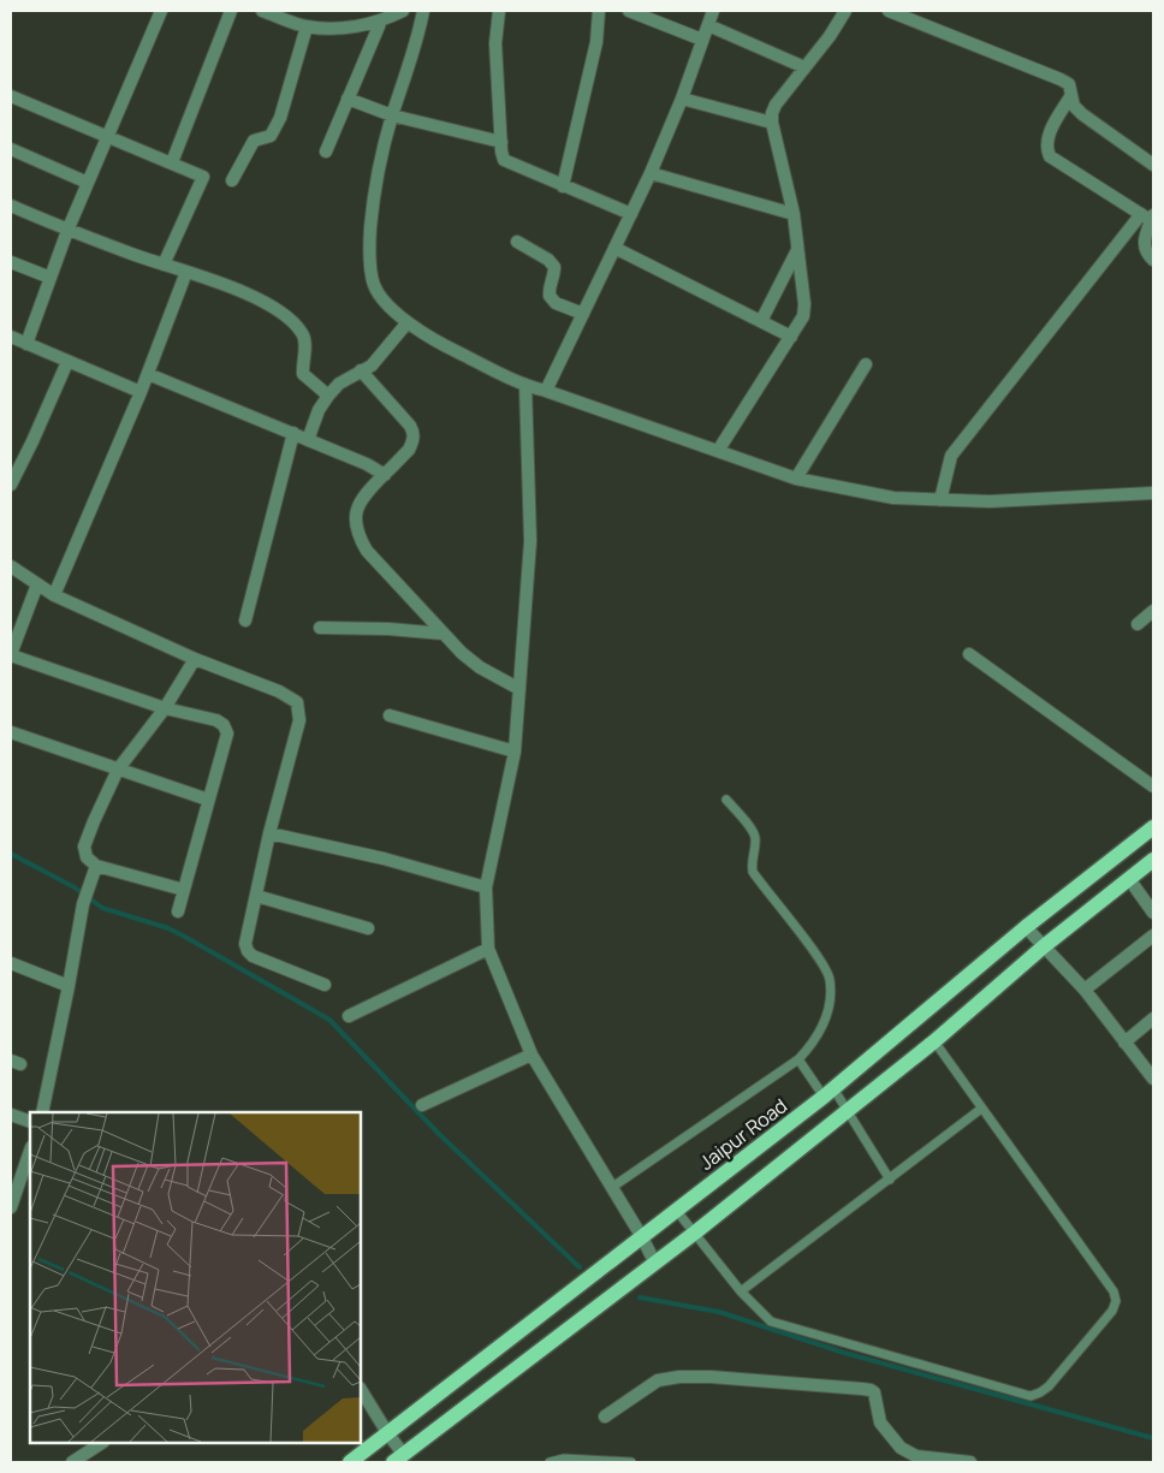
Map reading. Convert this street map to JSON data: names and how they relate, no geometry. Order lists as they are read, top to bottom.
{
  "streets": {
    "main road": ["Jaipur Road"]
  }
}
